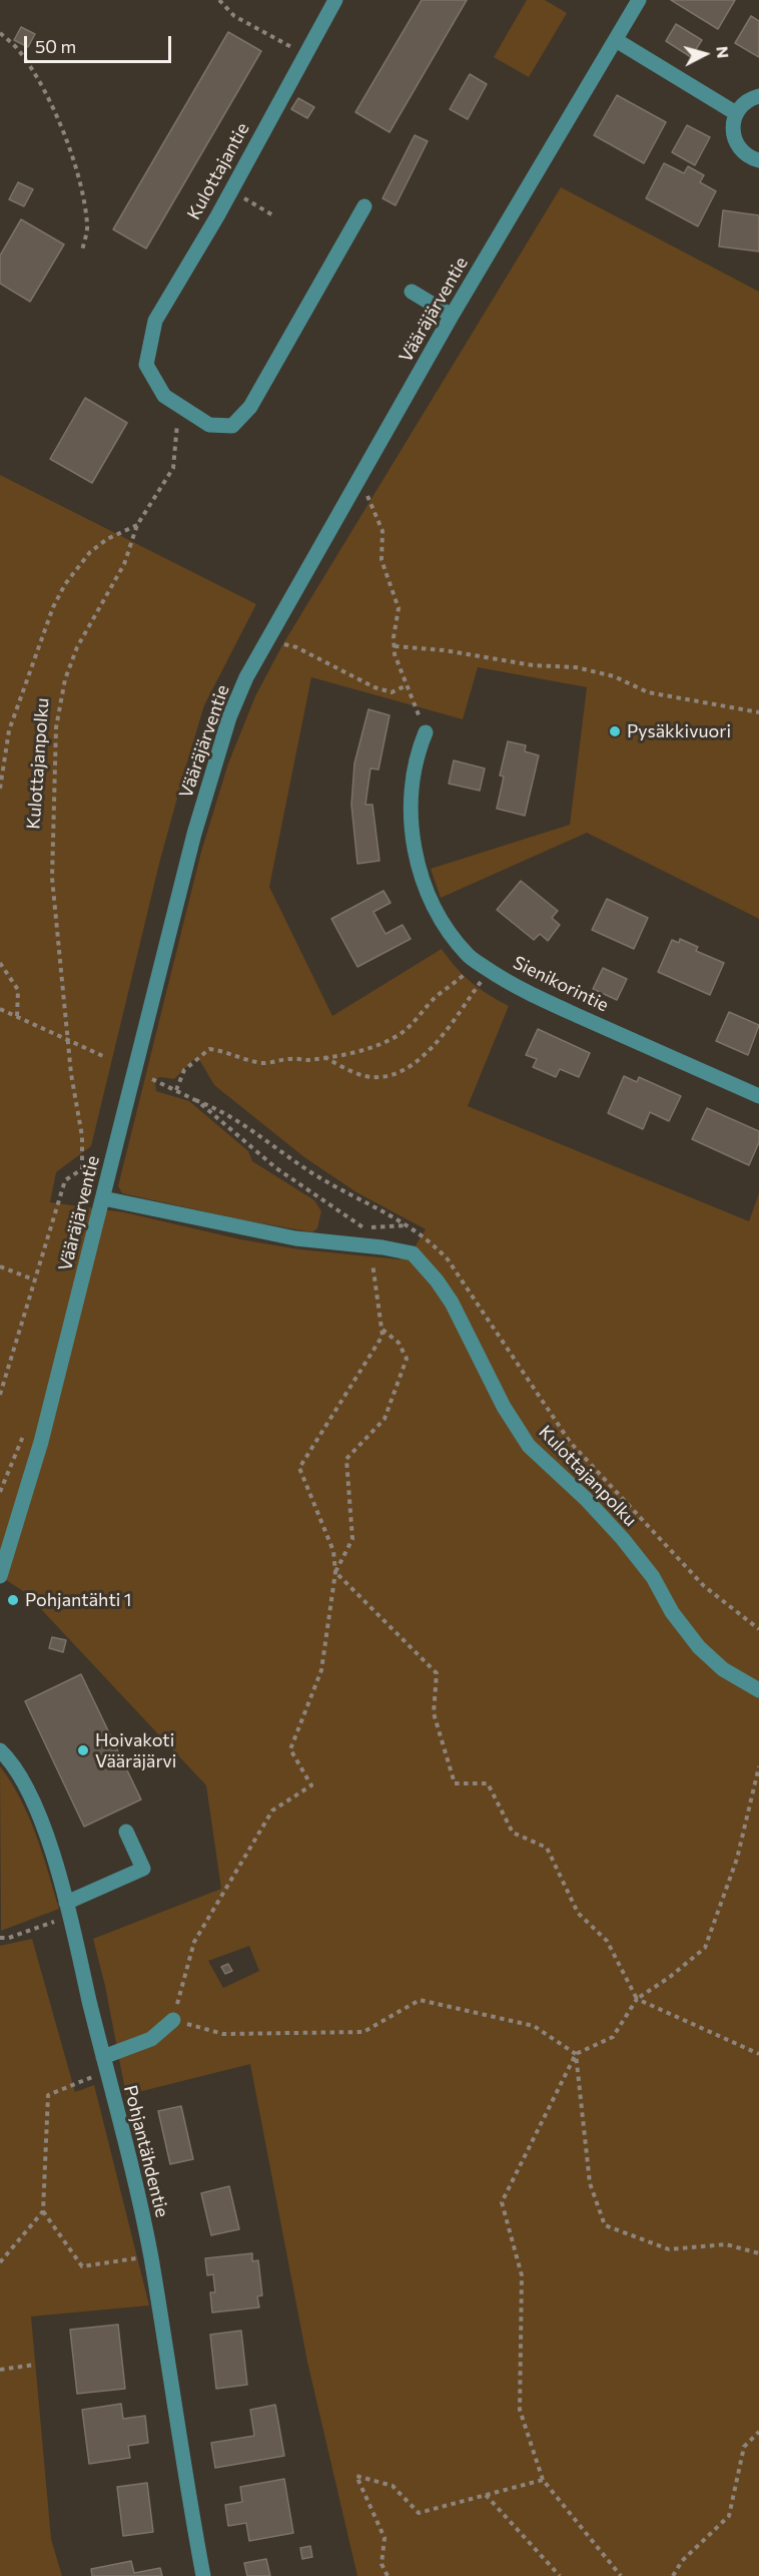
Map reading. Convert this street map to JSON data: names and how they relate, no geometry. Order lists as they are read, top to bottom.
{
  "streets": {
    "street": [
      "Kulottajantie",
      "Vääräjärventie",
      "Kulottajanpolku",
      "Sienikorintie",
      "Pohjantähdentie"
    ]
  },
  "crossings": [
    ["Kulottajantie", "Kulottajanpolku"],
    ["Vääräjärventie", "Kulottajanpolku"]
  ],
  "places": ["Pysäkkivuori", "Pohjantähti 1", "Hoivakoti Vääräjärvi"],
  "scale_bar": "50 m",
  "north": "right"
}
